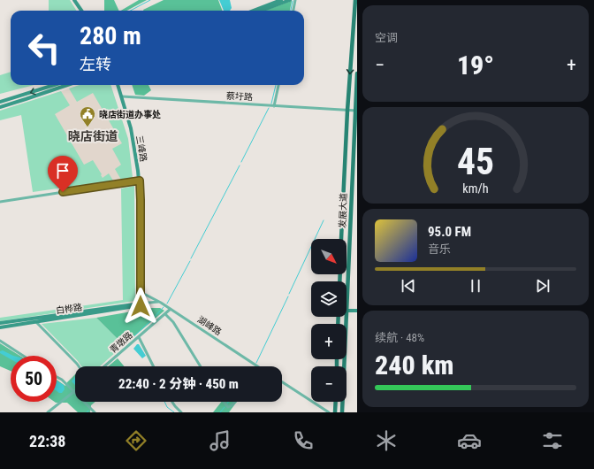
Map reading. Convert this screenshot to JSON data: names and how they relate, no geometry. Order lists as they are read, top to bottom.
{
  "streets": {
    "main road": ["三峰路", "发展大道", "白桦路"],
    "street": ["蔡圩路", "湖峰路", "青墩路"]
  },
  "crossings": [
    ["蔡圩路", "三峰路"],
    ["蔡圩路", "发展大道"],
    ["三峰路", "白桦路"],
    ["三峰路", "湖峰路"],
    ["湖峰路", "青墩路"]
  ],
  "districts": ["晓店街道"],
  "places": {
    "public building": ["晓店街道办事处"]
  },
  "north": "bottom right",
  "page": {
    "tile": [
      "空调",
      ["续航 · 48%", "240 km"]
    ],
    "turn": ["280 m", "左转"],
    "heat": ["−", "19°", "+"],
    "song": ["95.0 FM", "音乐"],
    "map_buttons": ["+", "−"],
    "limit": "50",
    "trip": "22:40 · 2 分钟 · 450 m",
    "tabs": "22:38",
    "gauge": ["45", "km/h"]
  }
}
